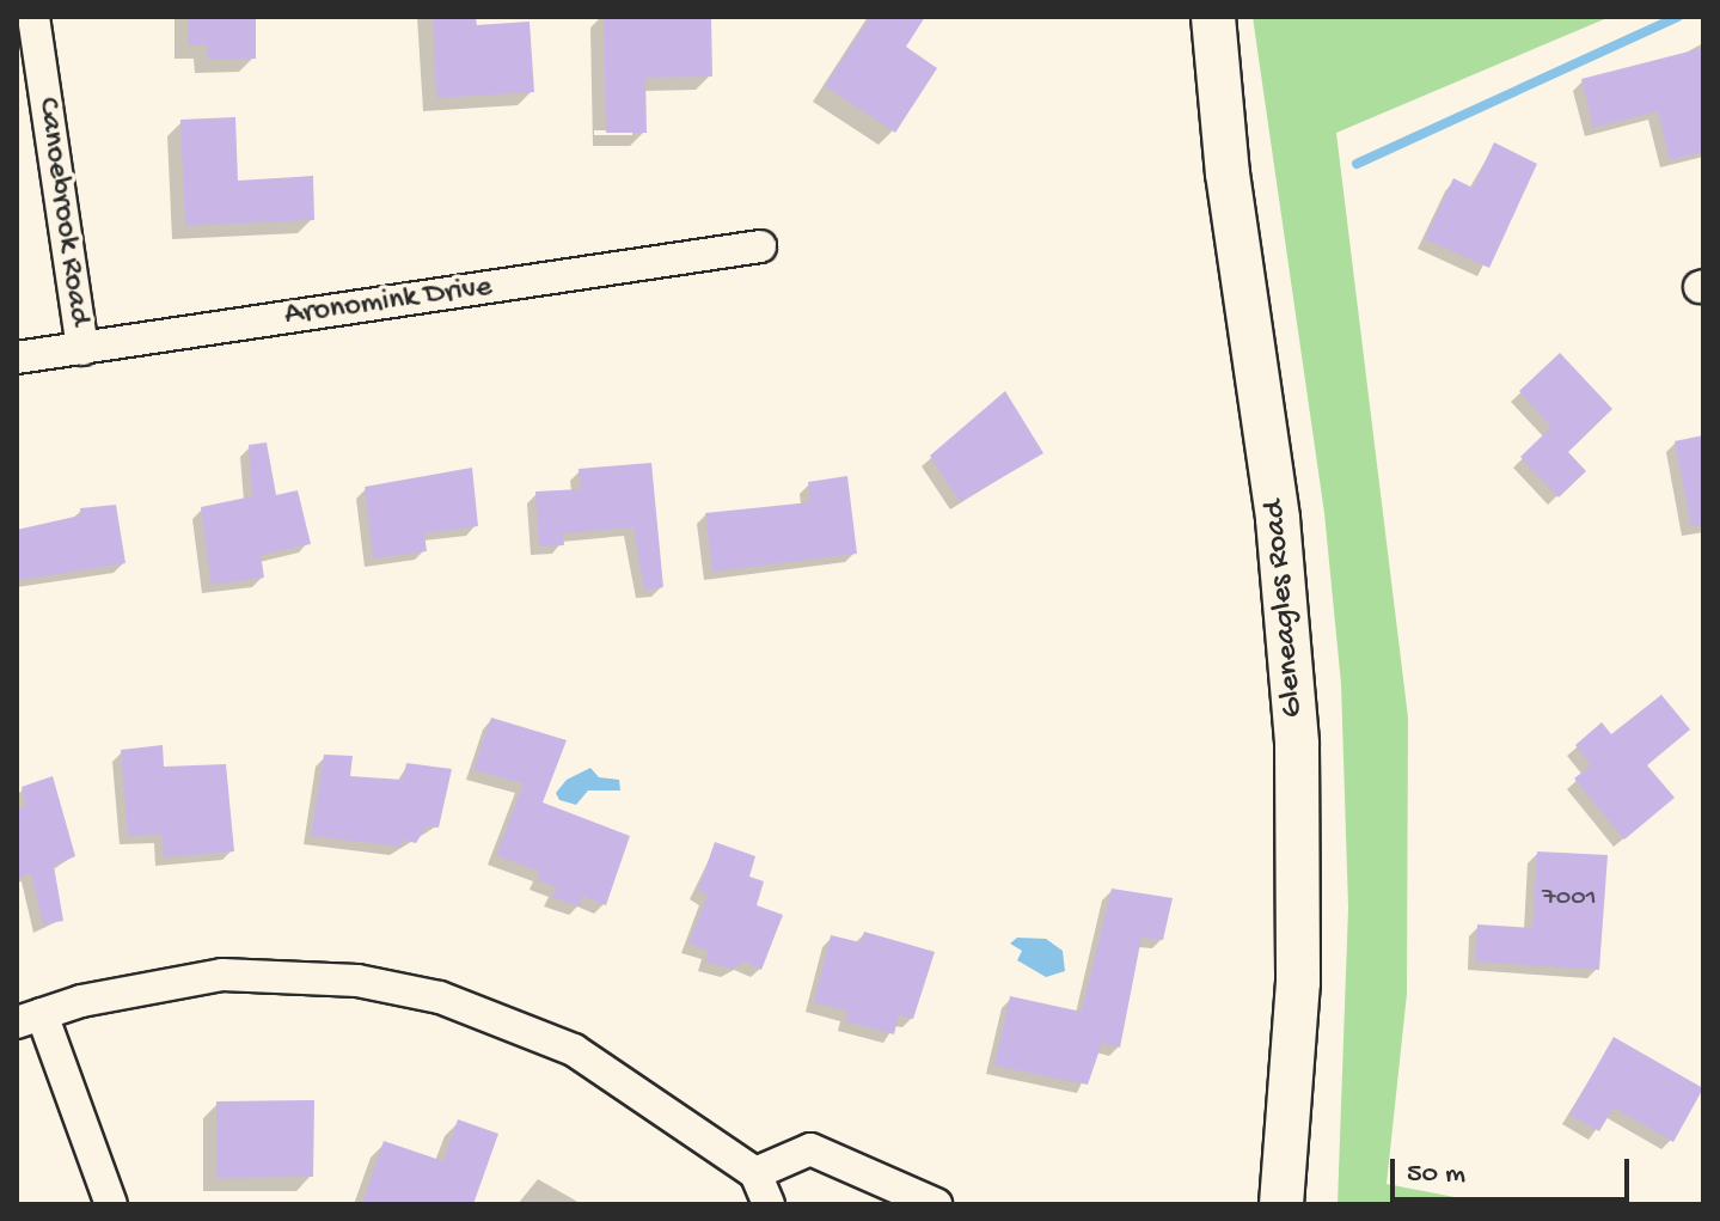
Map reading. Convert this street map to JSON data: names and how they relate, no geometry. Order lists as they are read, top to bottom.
{
  "streets": {
    "street": ["Canoebrook Road", "Aronomink Drive", "Gleneagles Road"]
  },
  "crossings": [
    ["Canoebrook Road", "Aronomink Drive"]
  ],
  "house_numbers": ["7001"],
  "scale_bar": "50 m"
}
